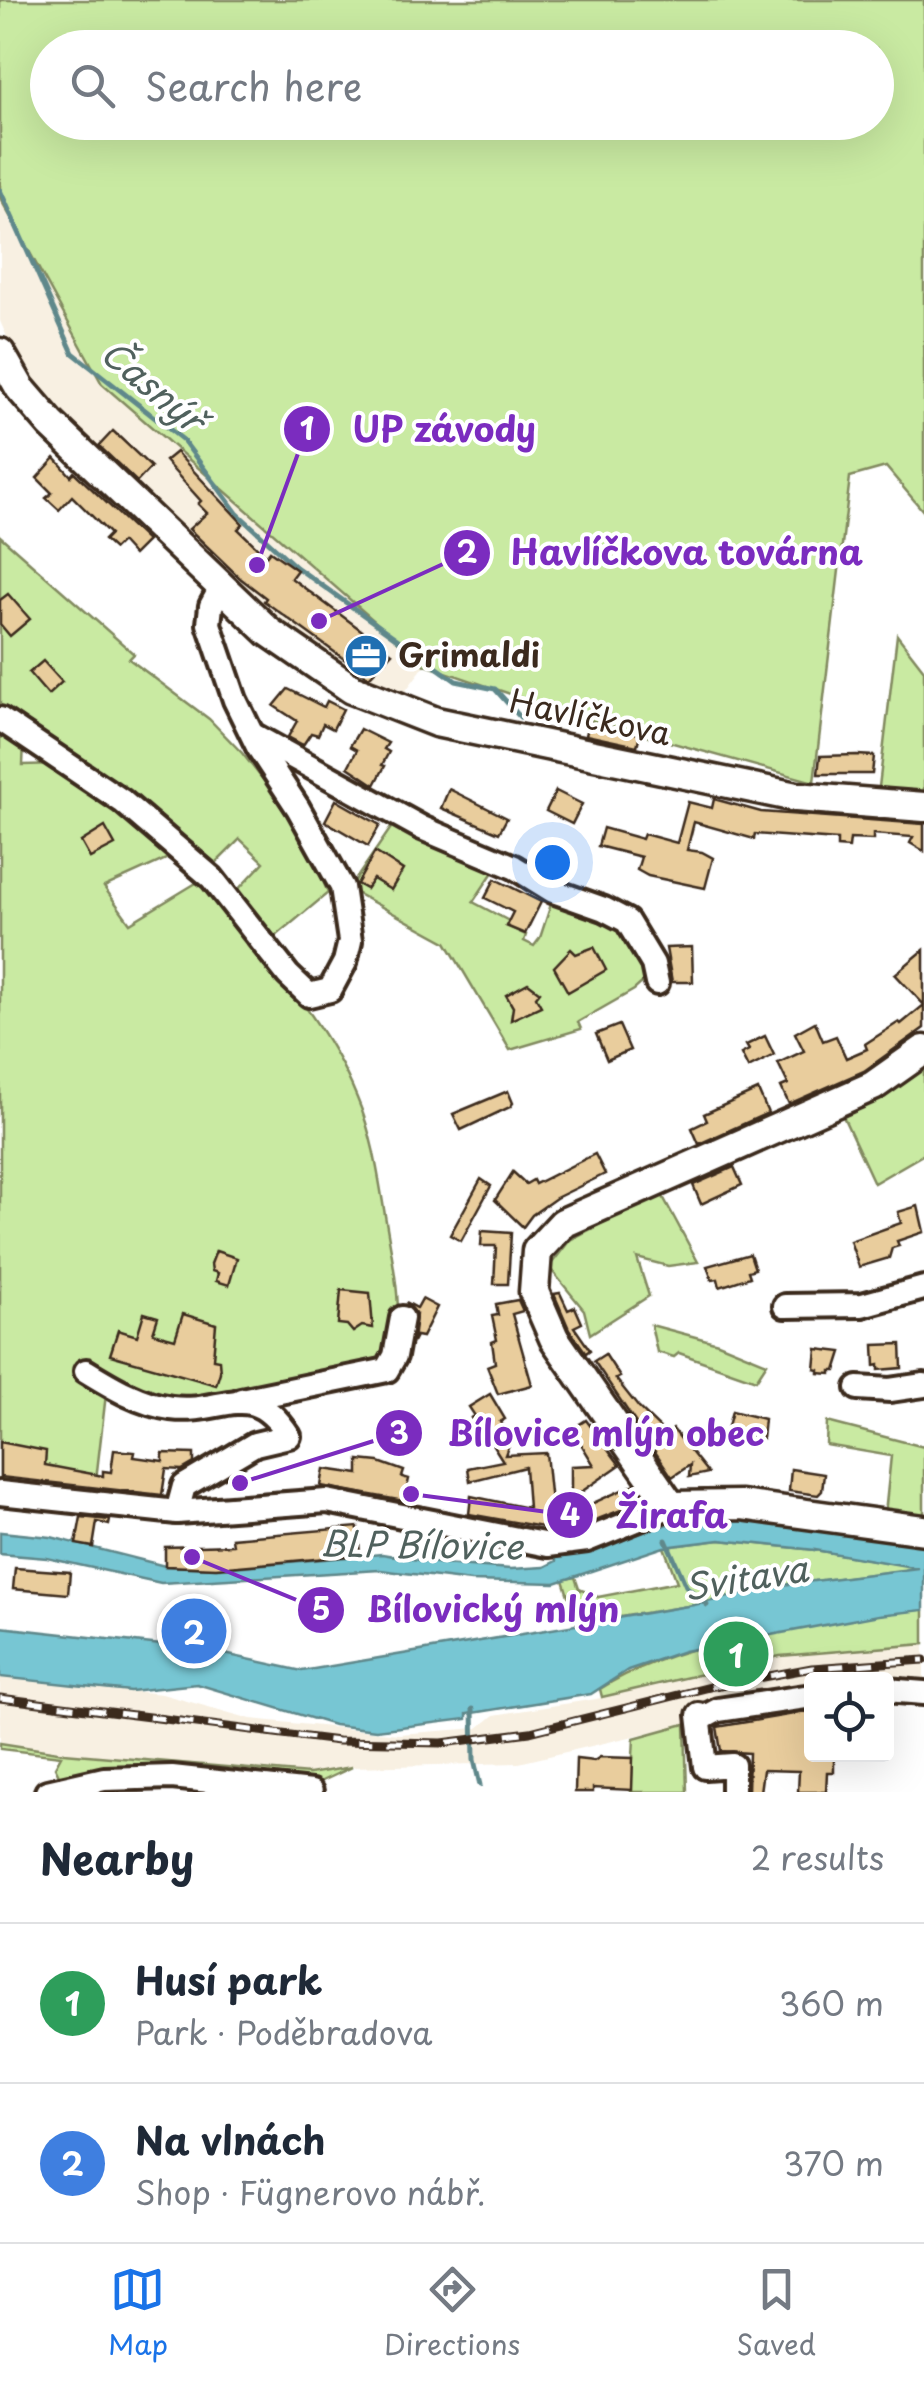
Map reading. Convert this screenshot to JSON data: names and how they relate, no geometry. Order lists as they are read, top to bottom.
{
  "streets": {
    "main road": ["Havlíčkova"]
  },
  "water": ["Časnýř", "BLP Bílovice", "Svitava"],
  "places": {
    "other": [
      "UP závody",
      "Havlíčkova továrna",
      "Bílovice mlýn obec",
      "Žirafa",
      "Bílovický mlýn"
    ],
    "office": ["Grimaldi"]
  },
  "page": {
    "search": "Search here",
    "pins": ["2", "1"],
    "heading": ["Nearby", "2 results"],
    "list": [
      {
        "mark": "1",
        "name": "Husí park",
        "note": "Park · Poděbradova",
        "value": "360 m"
      },
      {
        "mark": "2",
        "name": "Na vlnách",
        "note": "Shop · Fügnerovo nábř.",
        "value": "370 m"
      }
    ],
    "nav": ["Map", "Directions", "Saved"]
  }
}
